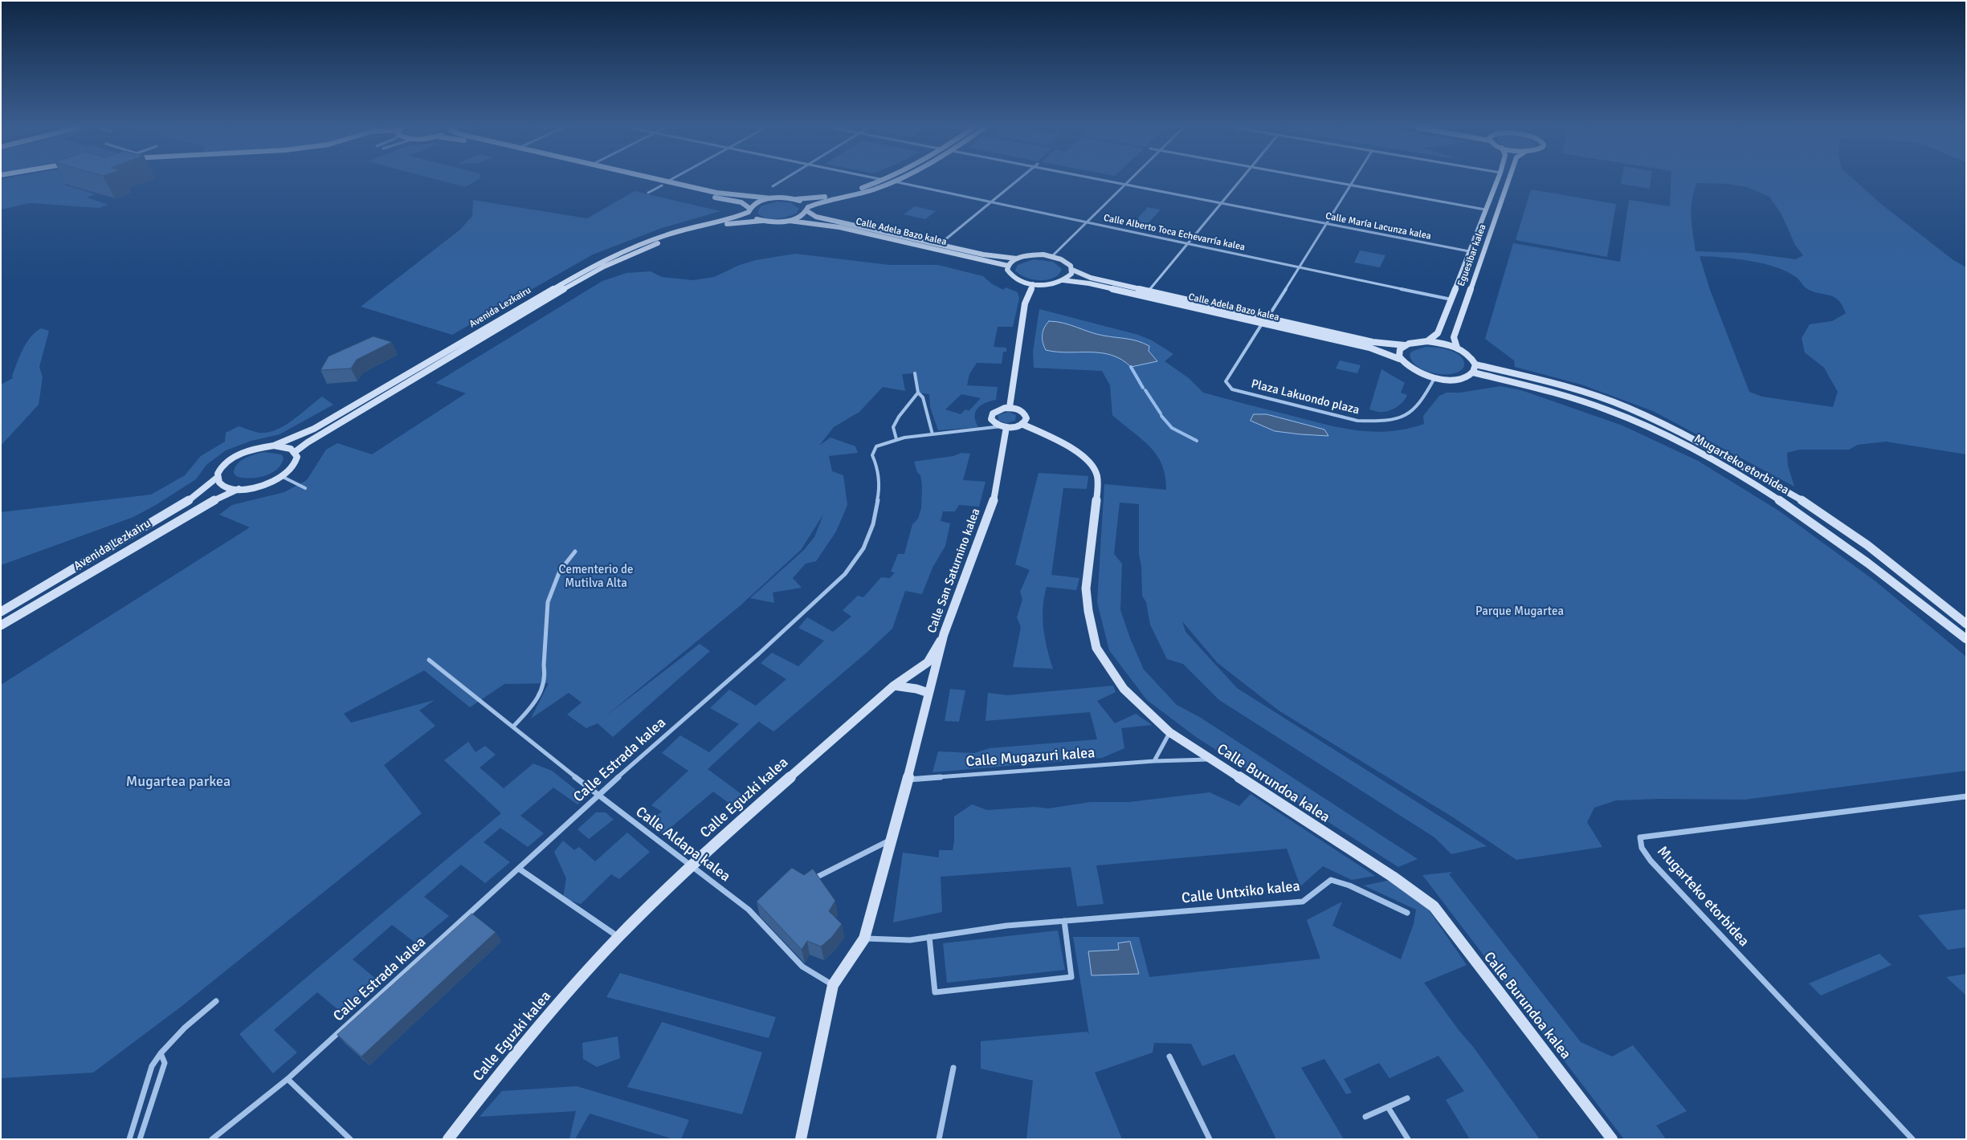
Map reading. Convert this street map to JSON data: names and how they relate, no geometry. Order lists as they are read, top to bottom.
{
  "streets": {
    "street": [
      "Calle María Lacunza kalea",
      "Calle Adela Bazo kalea",
      "Calle Alberto Toca Echevarría kalea",
      "Eguesibar kalea",
      "Avenida Lezkairu",
      "Plaza Lakuondo plaza",
      "Mugarteko etorbidea",
      "Calle San Saturnino kalea",
      "Calle Mugazuri kalea",
      "Calle Estrada kalea",
      "Calle Burundoa kalea",
      "Calle Eguzki kalea",
      "Calle Aldapa kalea",
      "Calle Untxiko kalea"
    ]
  },
  "crossings": [
    ["Calle María Lacunza kalea", "Eguesibar kalea"],
    ["Calle Adela Bazo kalea", "Eguesibar kalea"],
    ["Calle Adela Bazo kalea", "Avenida Lezkairu"],
    ["Calle Adela Bazo kalea", "Plaza Lakuondo plaza"],
    ["Calle Adela Bazo kalea", "Mugarteko etorbidea"],
    ["Calle Alberto Toca Echevarría kalea", "Eguesibar kalea"],
    ["Calle San Saturnino kalea", "Calle Mugazuri kalea"],
    ["Calle San Saturnino kalea", "Calle Estrada kalea"],
    ["Calle San Saturnino kalea", "Calle Eguzki kalea"],
    ["Calle San Saturnino kalea", "Calle Aldapa kalea"],
    ["Calle San Saturnino kalea", "Calle Untxiko kalea"],
    ["Calle Mugazuri kalea", "Calle Burundoa kalea"],
    ["Calle Estrada kalea", "Calle Aldapa kalea"],
    ["Calle Eguzki kalea", "Calle Aldapa kalea"]
  ],
  "parks": ["Cementerio de Mutilva Alta", "Parque Mugartea", "Mugartea parkea"]
}
